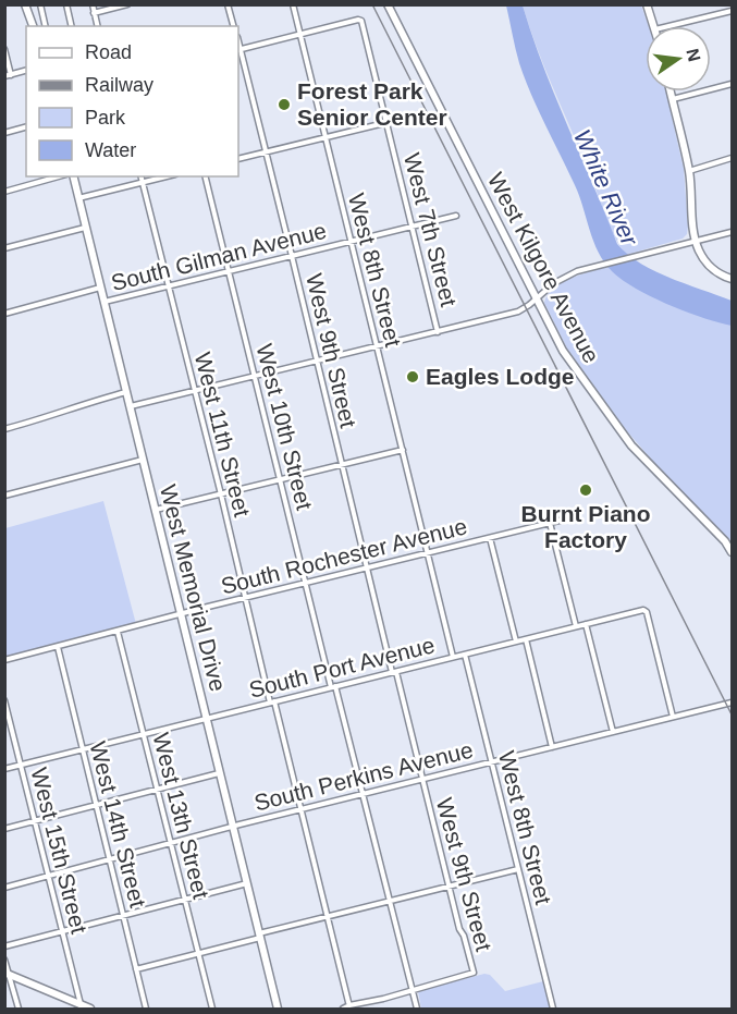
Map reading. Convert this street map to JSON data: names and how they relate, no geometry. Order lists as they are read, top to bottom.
{
  "streets": {
    "main road": ["West Kilgore Avenue", "West Memorial Drive"],
    "street": [
      "West 7th Street",
      "South Gilman Avenue",
      "West 8th Street",
      "West 9th Street",
      "West 10th Street",
      "West 11th Street",
      "South Rochester Avenue",
      "South Port Avenue",
      "South Perkins Avenue",
      "West 13th Street",
      "West 14th Street",
      "West 15th Street"
    ]
  },
  "crossings": [
    ["West 7th Street", "South Gilman Avenue"],
    ["West 7th Street", "West 8th Street"],
    ["South Gilman Avenue", "West 8th Street"],
    ["South Gilman Avenue", "West 9th Street"],
    ["South Gilman Avenue", "West 10th Street"],
    ["South Gilman Avenue", "West 11th Street"],
    ["South Gilman Avenue", "West Memorial Drive"],
    ["West 8th Street", "South Rochester Avenue"],
    ["West 8th Street", "South Port Avenue"],
    ["West 8th Street", "South Perkins Avenue"],
    ["West 9th Street", "West 10th Street"],
    ["West 9th Street", "South Rochester Avenue"],
    ["West 9th Street", "South Port Avenue"],
    ["West 9th Street", "South Perkins Avenue"],
    ["West 10th Street", "South Rochester Avenue"],
    ["West 10th Street", "South Port Avenue"],
    ["West 10th Street", "South Perkins Avenue"],
    ["West 11th Street", "South Rochester Avenue"],
    ["West 11th Street", "South Port Avenue"],
    ["West 11th Street", "South Perkins Avenue"],
    ["South Rochester Avenue", "West Memorial Drive"],
    ["South Rochester Avenue", "West 13th Street"],
    ["South Rochester Avenue", "West 14th Street"],
    ["West Memorial Drive", "South Port Avenue"],
    ["West Memorial Drive", "South Perkins Avenue"],
    ["South Port Avenue", "South Perkins Avenue"],
    ["South Port Avenue", "West 13th Street"],
    ["South Port Avenue", "West 14th Street"],
    ["South Port Avenue", "West 15th Street"],
    ["South Perkins Avenue", "West 13th Street"],
    ["South Perkins Avenue", "West 14th Street"],
    ["South Perkins Avenue", "West 15th Street"]
  ],
  "water": ["White River"],
  "places": ["Forest Park Senior Center", "Eagles Lodge", "Burnt Piano Factory"],
  "legend": [
    "Road",
    "Railway",
    "Park",
    "Water"
  ],
  "north": "right"
}
